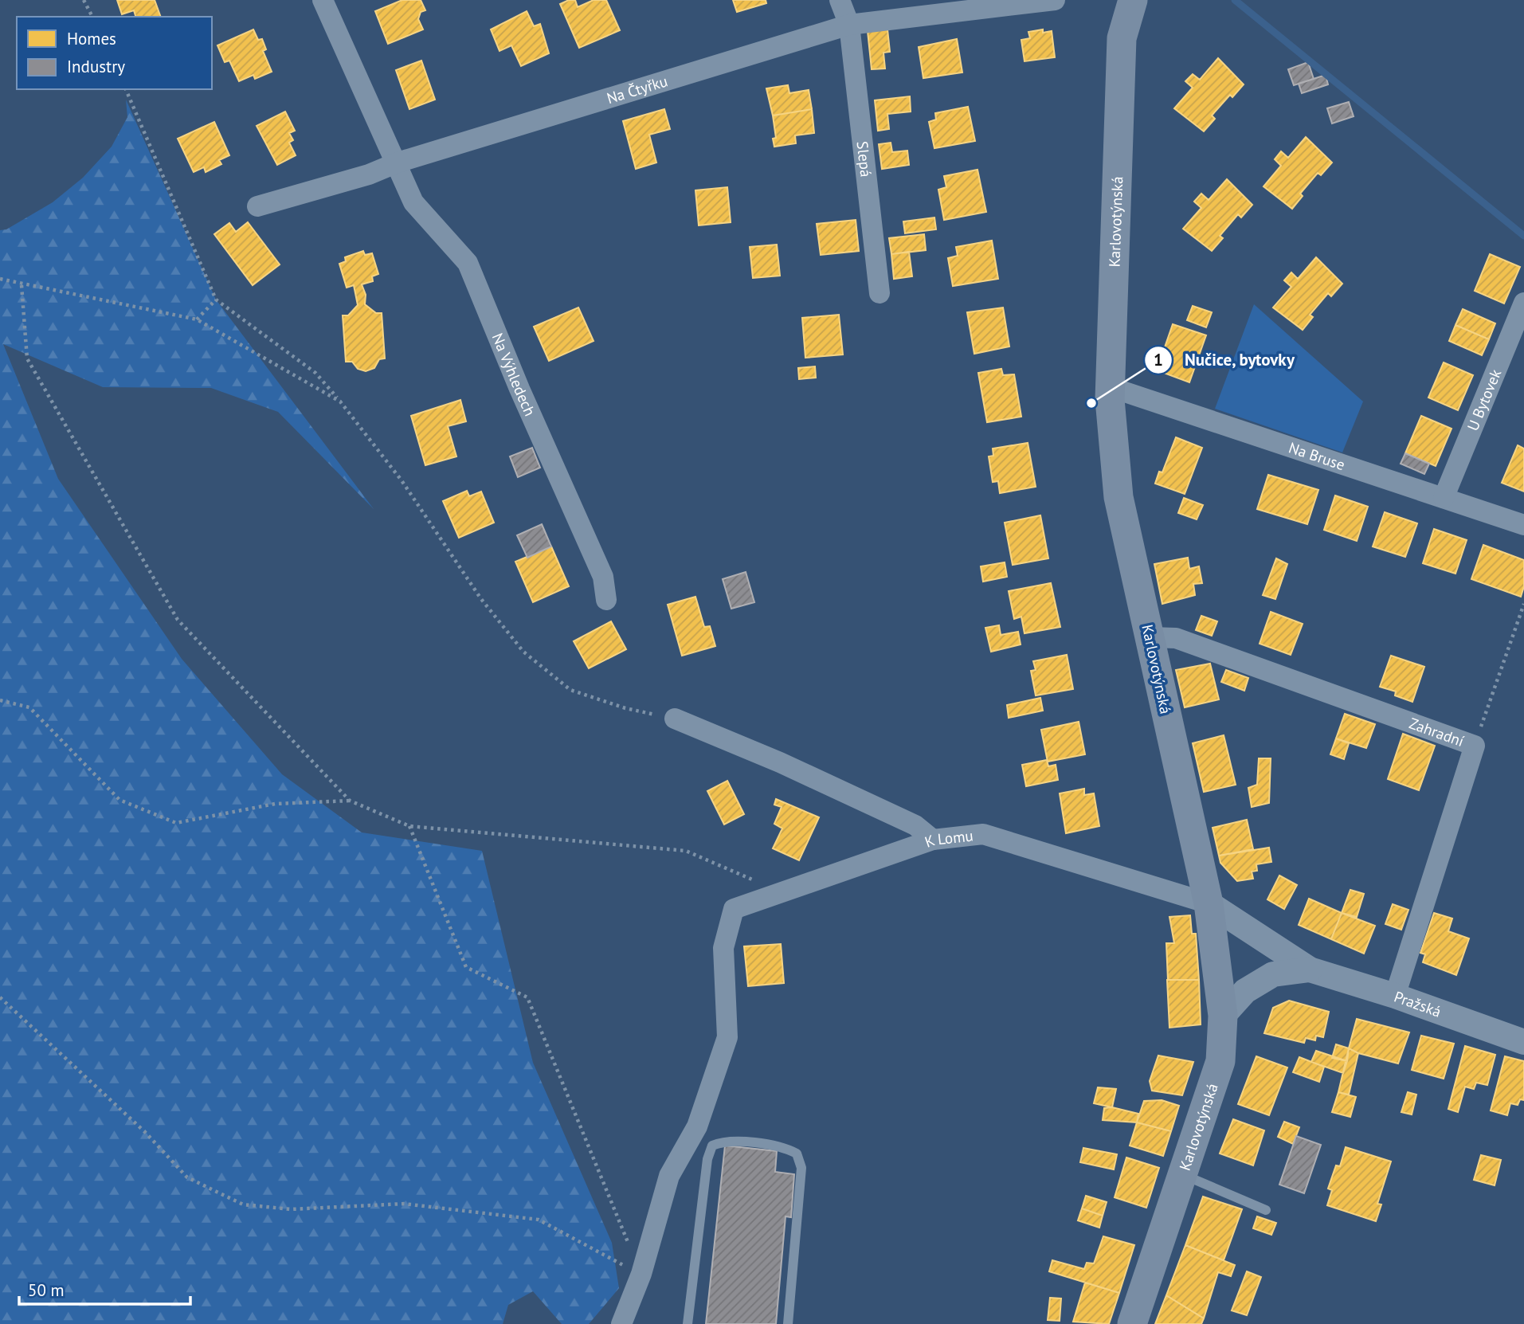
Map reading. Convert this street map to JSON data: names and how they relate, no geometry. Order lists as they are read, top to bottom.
{
  "streets": {
    "main road": ["Karlovotýnská"],
    "street": [
      "Na Čtyřku",
      "Slepá",
      "Na Výhledech",
      "U Bytovek",
      "Na Bruse",
      "Zahradní",
      "K Lomu",
      "Pražská"
    ]
  },
  "crossings": [
    ["Na Čtyřku", "Slepá"],
    ["Na Čtyřku", "Na Výhledech"],
    ["Karlovotýnská", "Na Bruse"],
    ["Karlovotýnská", "Zahradní"],
    ["Karlovotýnská", "K Lomu"],
    ["Karlovotýnská", "Pražská"],
    ["U Bytovek", "Na Bruse"],
    ["Zahradní", "Pražská"],
    ["K Lomu", "Pražská"]
  ],
  "places": ["Nučice, bytovky"],
  "legend": ["Homes", "Industry"],
  "scale_bar": "50 m"
}
